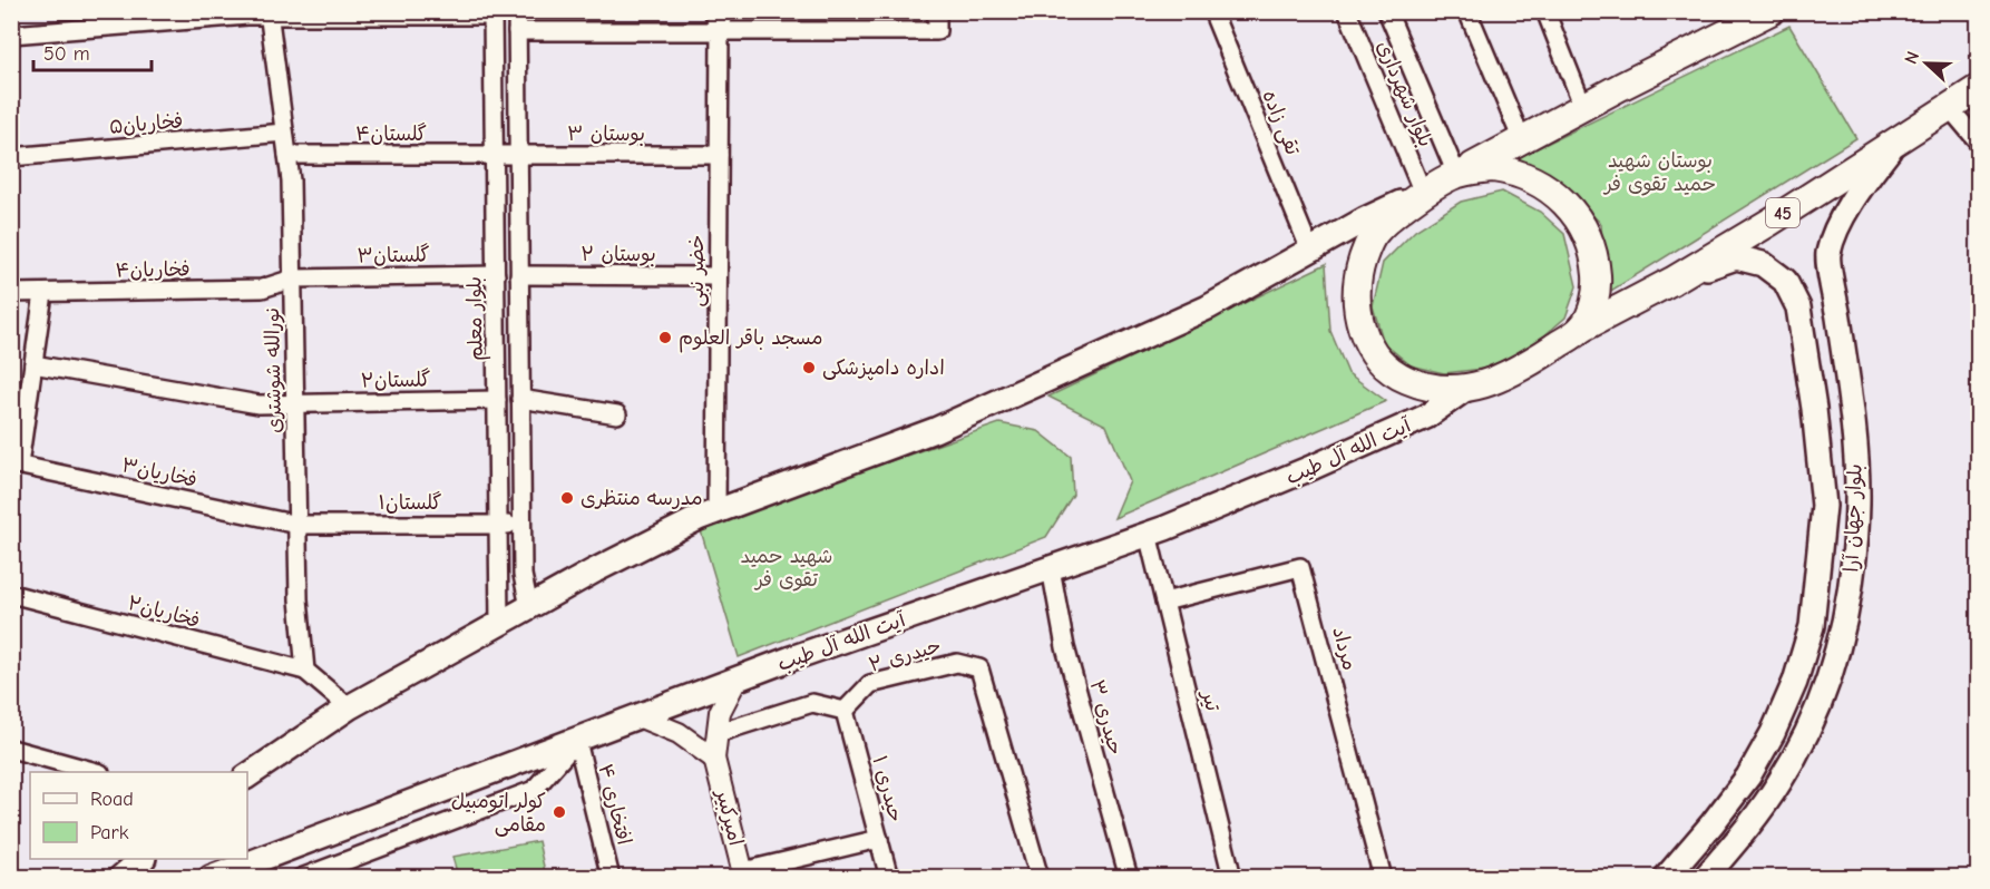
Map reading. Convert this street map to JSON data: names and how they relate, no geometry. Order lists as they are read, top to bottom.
{
  "streets": {
    "highway": ["45"],
    "main road": ["آیت الله آل طیب", "بلوار جهان آرا"],
    "street": [
      "بلوار شهرداری",
      "تقی زاده",
      "فخاریان۵",
      "گلستان۴",
      "بوستان ۳",
      "بوستان ۲",
      "گلستان۳",
      "فخاریان۴",
      "خضر نبی",
      "بلوار معلم",
      "نورالله شوشتری",
      "گلستان۲",
      "فخاریان۳",
      "گلستان۱",
      "فخاریان۲",
      "مرداد",
      "حیدری ۲",
      "تیر",
      "حیدری ۳",
      "حیدری ۱",
      "افتخاری ۴",
      "امیرکبیر"
    ]
  },
  "crossings": [
    ["بلوار شهرداری", "45"],
    ["بلوار شهرداری", "آیت الله آل طیب"],
    ["فخاریان۵", "نورالله شوشتری"],
    ["گلستان۴", "بوستان ۳"],
    ["گلستان۴", "بلوار معلم"],
    ["گلستان۴", "نورالله شوشتری"],
    ["بوستان ۳", "خضر نبی"],
    ["بوستان ۳", "بلوار معلم"],
    ["45", "آیت الله آل طیب"],
    ["45", "بلوار جهان آرا"],
    ["بوستان ۲", "خضر نبی"],
    ["گلستان۳", "فخاریان۴"],
    ["گلستان۳", "بلوار معلم"],
    ["گلستان۳", "نورالله شوشتری"],
    ["فخاریان۴", "نورالله شوشتری"],
    ["بلوار معلم", "گلستان۲"],
    ["بلوار معلم", "گلستان۱"],
    ["نورالله شوشتری", "گلستان۲"],
    ["نورالله شوشتری", "فخاریان۳"],
    ["نورالله شوشتری", "گلستان۱"],
    ["نورالله شوشتری", "فخاریان۲"],
    ["آیت الله آل طیب", "تیر"],
    ["آیت الله آل طیب", "حیدری ۳"],
    ["آیت الله آل طیب", "افتخاری ۴"],
    ["فخاریان۳", "گلستان۱"],
    ["مرداد", "تیر"],
    ["حیدری ۲", "حیدری ۱"]
  ],
  "parks": ["بوستان شهید حمید تقوی فر", "شهید حمید تقوی فر"],
  "places": [
    "مسجد باقر العلوم",
    "اداره دامپزشکی",
    "مدرسه منتظری",
    "کولر اتومبیل مقامی"
  ],
  "legend": ["Road", "Park"],
  "scale_bar": "50 m",
  "north": "left"
}
